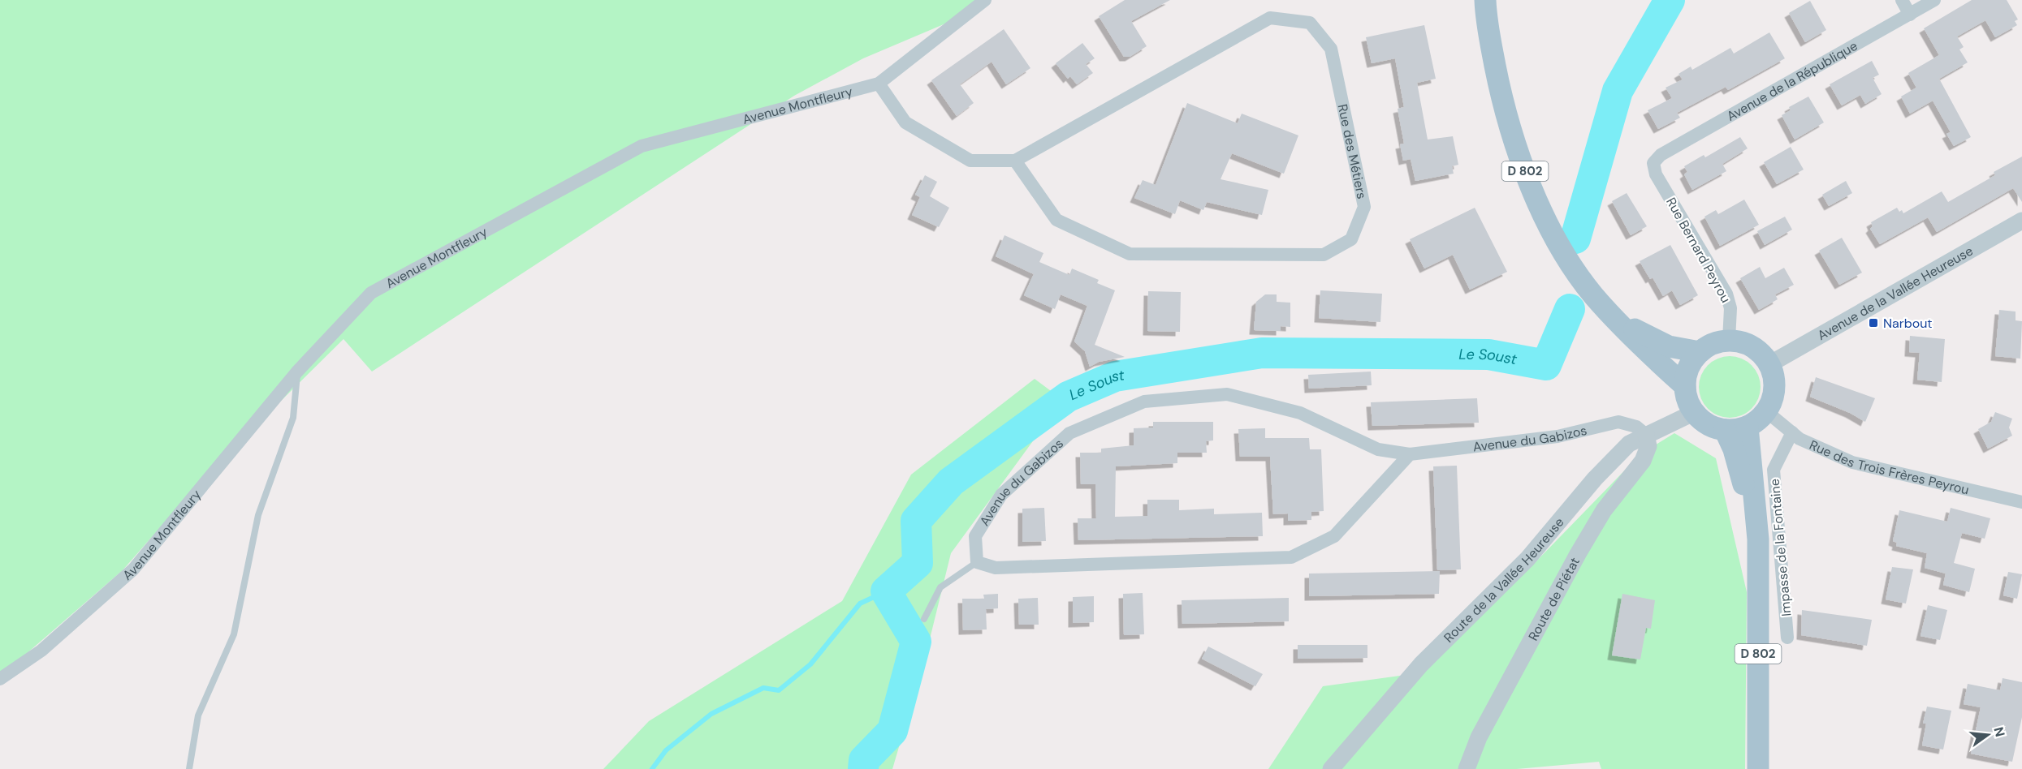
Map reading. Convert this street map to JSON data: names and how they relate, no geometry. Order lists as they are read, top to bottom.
{
  "streets": {
    "main road": ["D 802"],
    "street": [
      "Avenue de la République",
      "Avenue Montfleury",
      "Rue des Métiers",
      "Rue Bernard Peyrou",
      "Avenue de la Vallée Heureuse",
      "Avenue du Gabizos",
      "Rue des Trois Frères Peyrou",
      "Impasse de la Fontaine",
      "Route de la Vallée Heureuse",
      "Route de Piétat"
    ]
  },
  "crossings": [
    ["Avenue de la République", "Rue Bernard Peyrou"],
    ["Avenue Montfleury", "Rue des Métiers"],
    ["D 802", "Rue Bernard Peyrou"],
    ["D 802", "Avenue de la Vallée Heureuse"],
    ["D 802", "Rue des Trois Frères Peyrou"],
    ["D 802", "Route de la Vallée Heureuse"],
    ["Rue Bernard Peyrou", "Avenue de la Vallée Heureuse"],
    ["Rue Bernard Peyrou", "Rue des Trois Frères Peyrou"],
    ["Rue Bernard Peyrou", "Route de la Vallée Heureuse"],
    ["Avenue de la Vallée Heureuse", "Rue des Trois Frères Peyrou"],
    ["Avenue de la Vallée Heureuse", "Route de la Vallée Heureuse"],
    ["Avenue du Gabizos", "Route de la Vallée Heureuse"],
    ["Avenue du Gabizos", "Route de Piétat"],
    ["Rue des Trois Frères Peyrou", "Impasse de la Fontaine"],
    ["Rue des Trois Frères Peyrou", "Route de la Vallée Heureuse"],
    ["Route de la Vallée Heureuse", "Route de Piétat"]
  ],
  "water": ["Le Soust"],
  "places": {
    "transit": ["Narbout"]
  },
  "north": "right"
}
